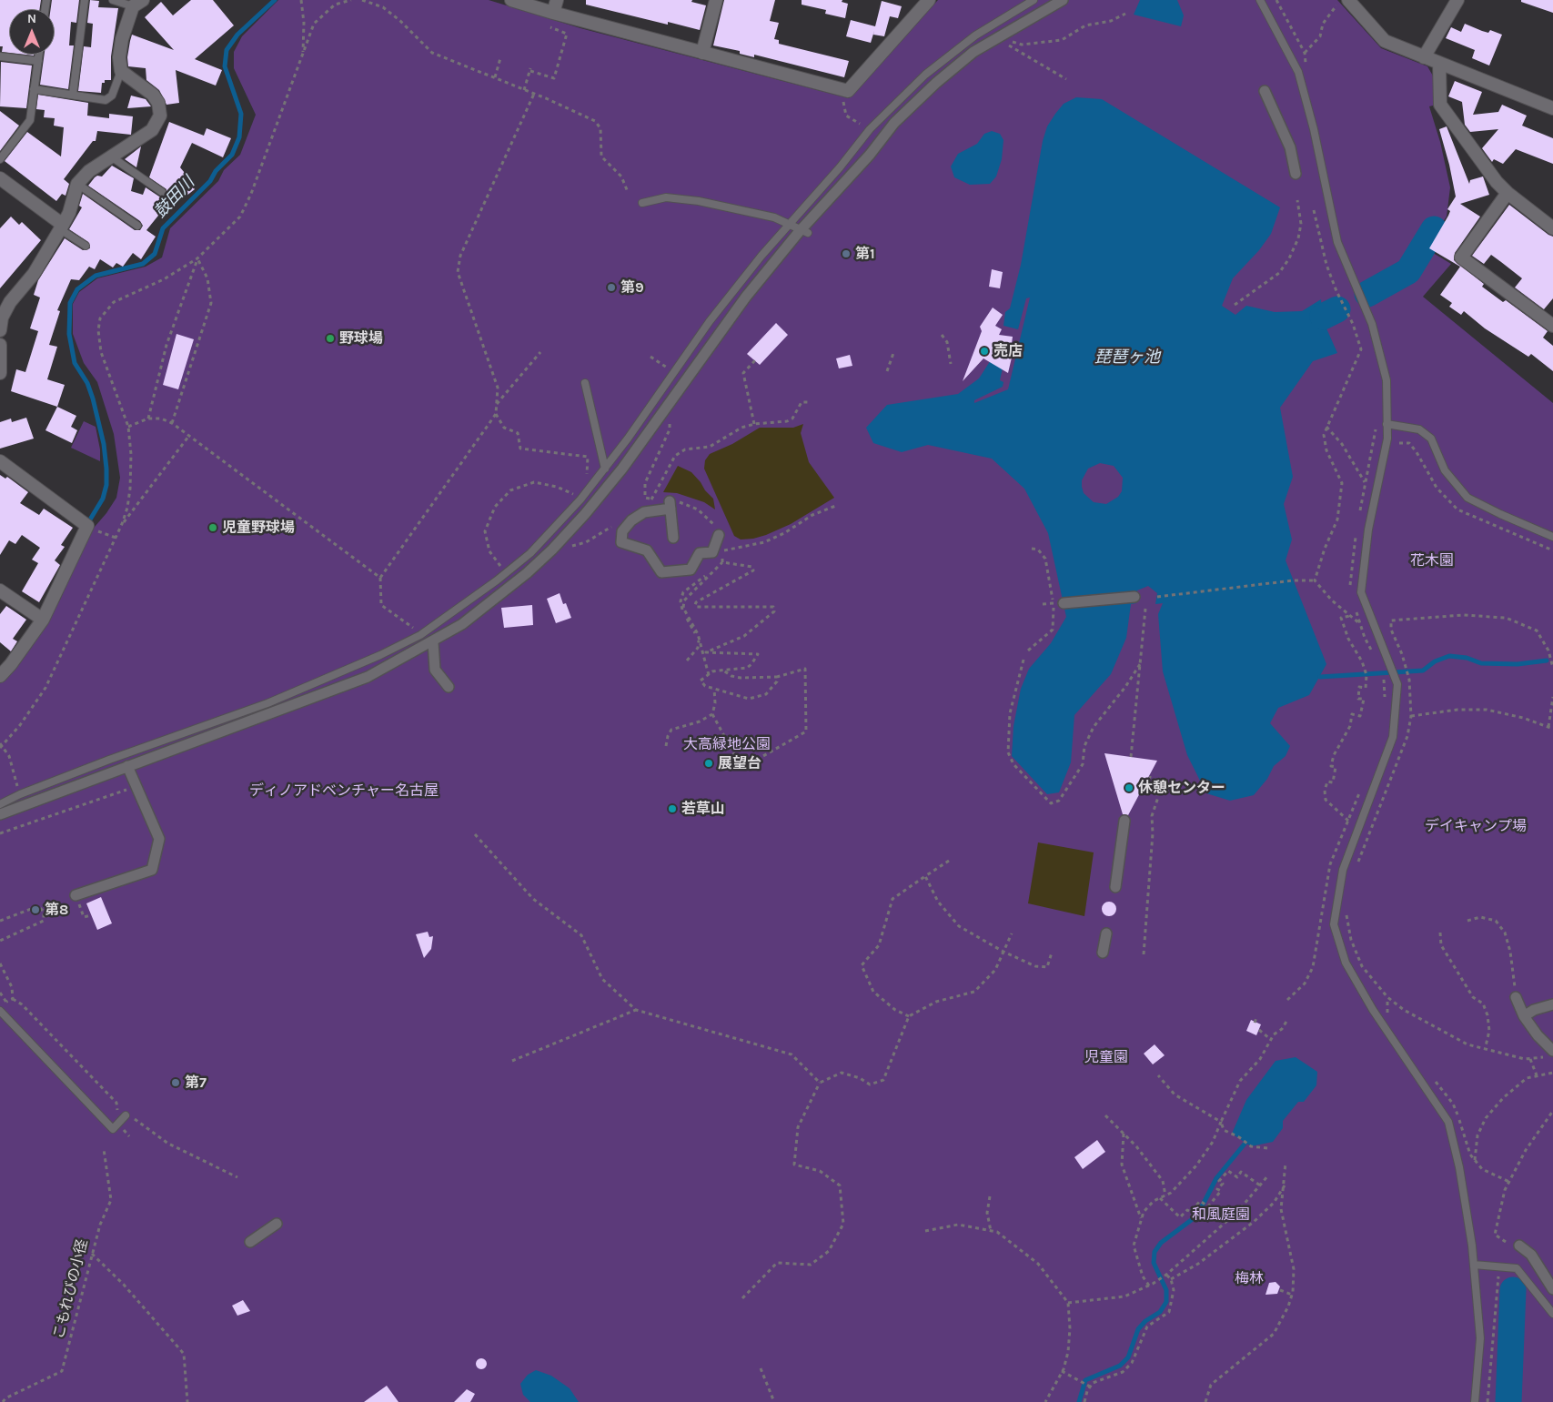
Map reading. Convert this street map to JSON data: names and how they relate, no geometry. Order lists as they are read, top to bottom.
{
  "streets": {
    "path": ["こもれびの小径"]
  },
  "water": ["鼓田川", "琵琶ヶ池"],
  "parks": [
    "花木園",
    "大高緑地公園",
    "ディノアドベンチャー名古屋",
    "デイキャンプ場",
    "児童園",
    "和風庭園",
    "梅林"
  ],
  "places": [
    "第1",
    "第9",
    "野球場",
    "売店",
    "児童野球場",
    "展望台",
    "休憩センター",
    "若草山",
    "第8",
    "第7"
  ],
  "north": "top"
}
